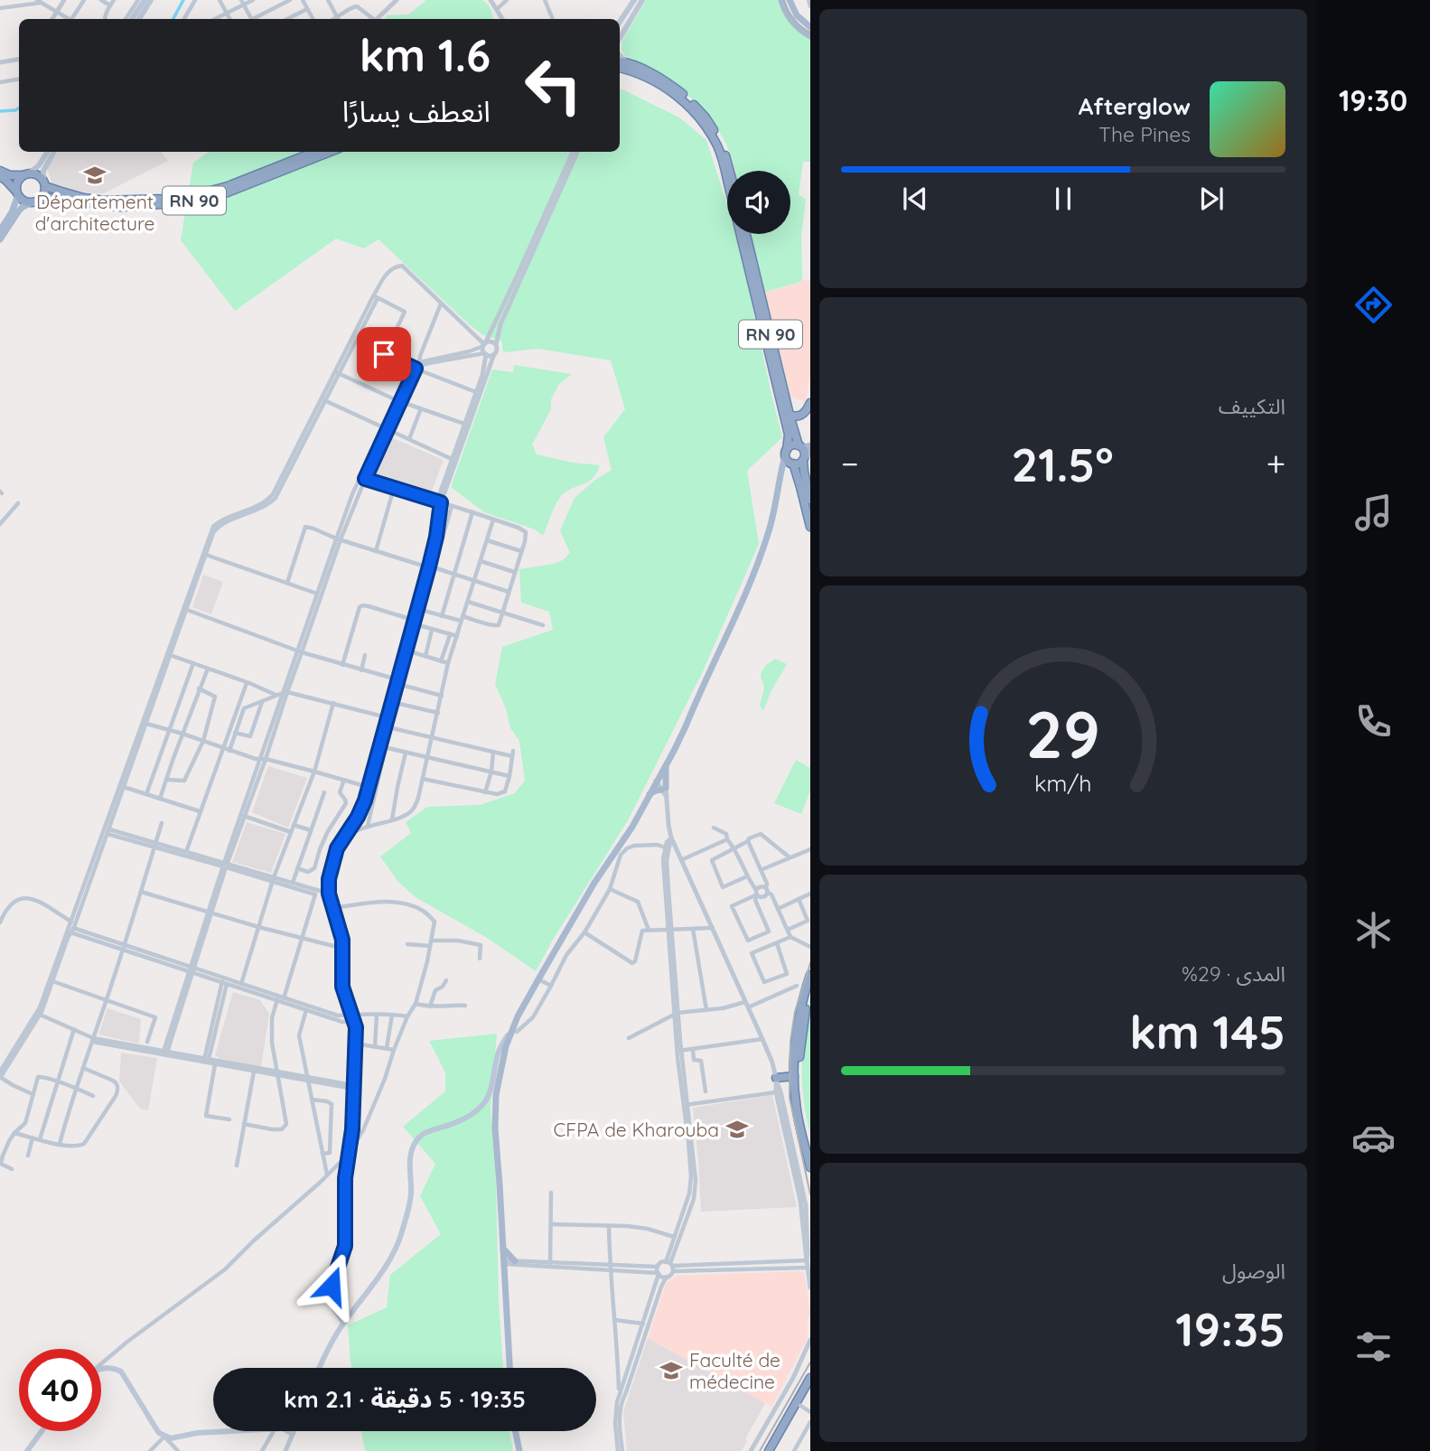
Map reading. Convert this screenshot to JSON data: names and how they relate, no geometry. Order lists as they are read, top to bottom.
{
  "streets": {
    "highway": ["RN 90"]
  },
  "places": {
    "school or university": ["Département d'architecture", "CFPA de Kharouba", "Faculté de médecine"]
  },
  "page": {
    "tabs": "19:30",
    "turn": ["1.6 km", "انعطف يسارًا"],
    "song": ["Afterglow", "The Pines"],
    "tile": [
      "التكييف",
      ["المدى · 29%", "145 km"],
      ["الوصول", "19:35"]
    ],
    "heat": ["−", "21.5°", "+"],
    "limit": "40",
    "trip": "19:35 · 5 دقيقة · 2.1 km",
    "gauge": ["29", "km/h"]
  }
}
